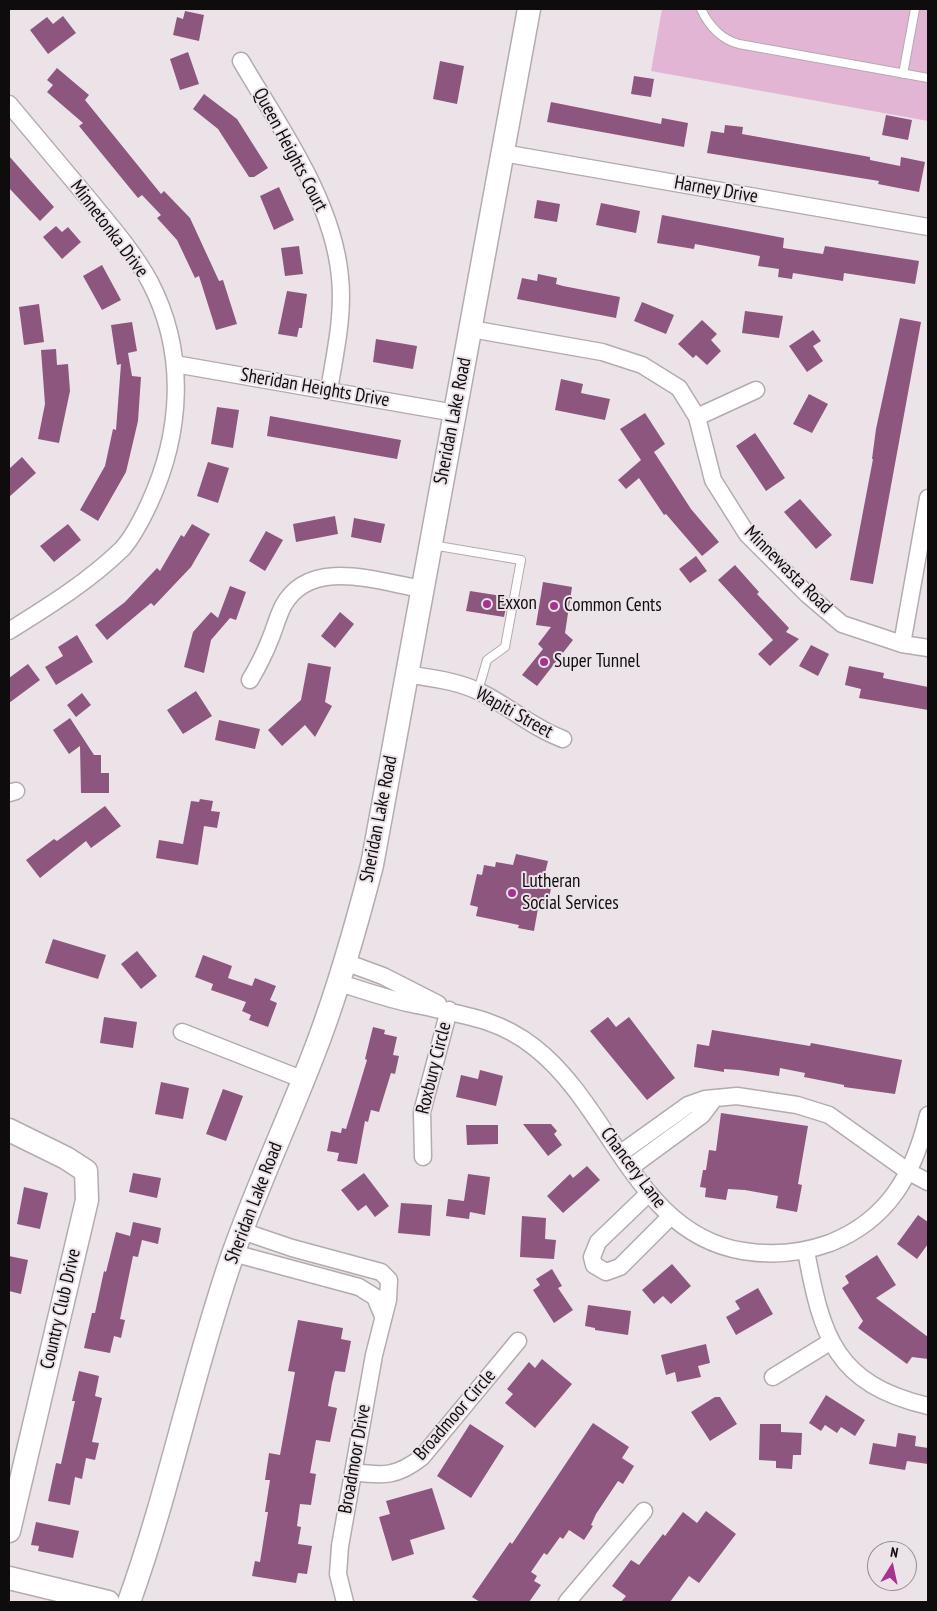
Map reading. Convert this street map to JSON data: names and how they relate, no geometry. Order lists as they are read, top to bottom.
{
  "streets": {
    "main road": ["Sheridan Lake Road", "Country Club Drive"],
    "street": [
      "Queen Heights Court",
      "Harney Drive",
      "Minnetonka Drive",
      "Sheridan Heights Drive",
      "Minnewasta Road",
      "Wapiti Street",
      "Roxbury Circle",
      "Chancery Lane",
      "Broadmoor Circle",
      "Broadmoor Drive"
    ]
  },
  "crossings": [
    ["Queen Heights Court", "Sheridan Heights Drive"],
    ["Harney Drive", "Sheridan Lake Road"],
    ["Minnetonka Drive", "Sheridan Heights Drive"],
    ["Sheridan Heights Drive", "Sheridan Lake Road"],
    ["Sheridan Lake Road", "Minnewasta Road"],
    ["Sheridan Lake Road", "Wapiti Street"],
    ["Sheridan Lake Road", "Chancery Lane"],
    ["Sheridan Lake Road", "Broadmoor Drive"],
    ["Roxbury Circle", "Chancery Lane"],
    ["Broadmoor Circle", "Broadmoor Drive"]
  ],
  "places": [
    "Exxon",
    "Common Cents",
    "Super Tunnel",
    "Lutheran Social Services"
  ],
  "north": "top"
}
